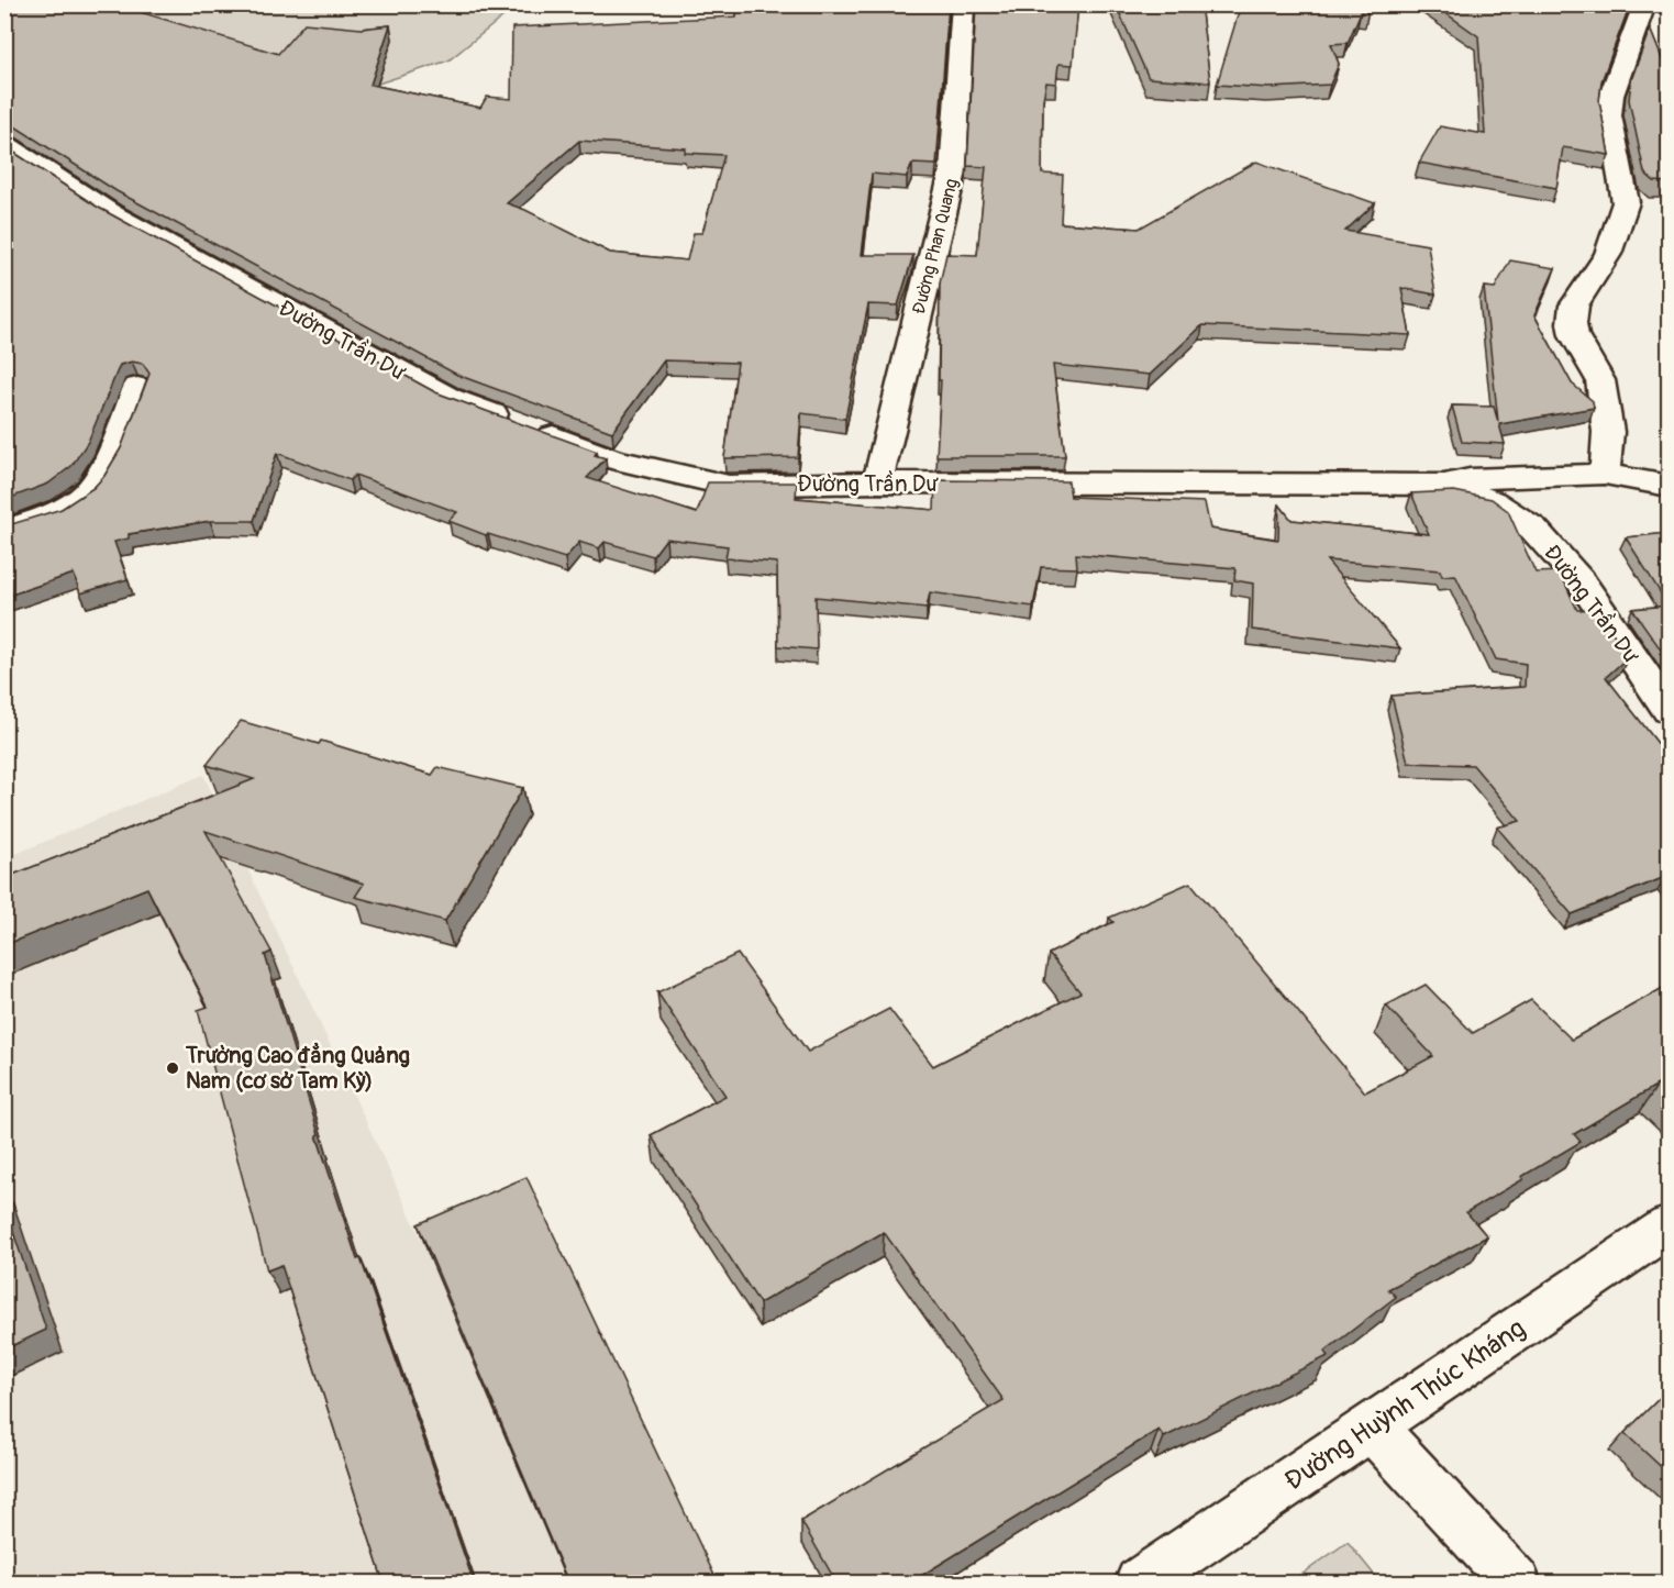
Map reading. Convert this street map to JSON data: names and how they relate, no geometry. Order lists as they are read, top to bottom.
{
  "streets": {
    "street": ["Đường Phan Quang", "Đường Trần Dư", "Đường Huỳnh Thúc Kháng"]
  },
  "crossings": [
    ["Đường Phan Quang", "Đường Trần Dư"]
  ],
  "places": ["Trường Cao đẳng Quảng Nam (cơ sở Tam Kỳ)"]
}
